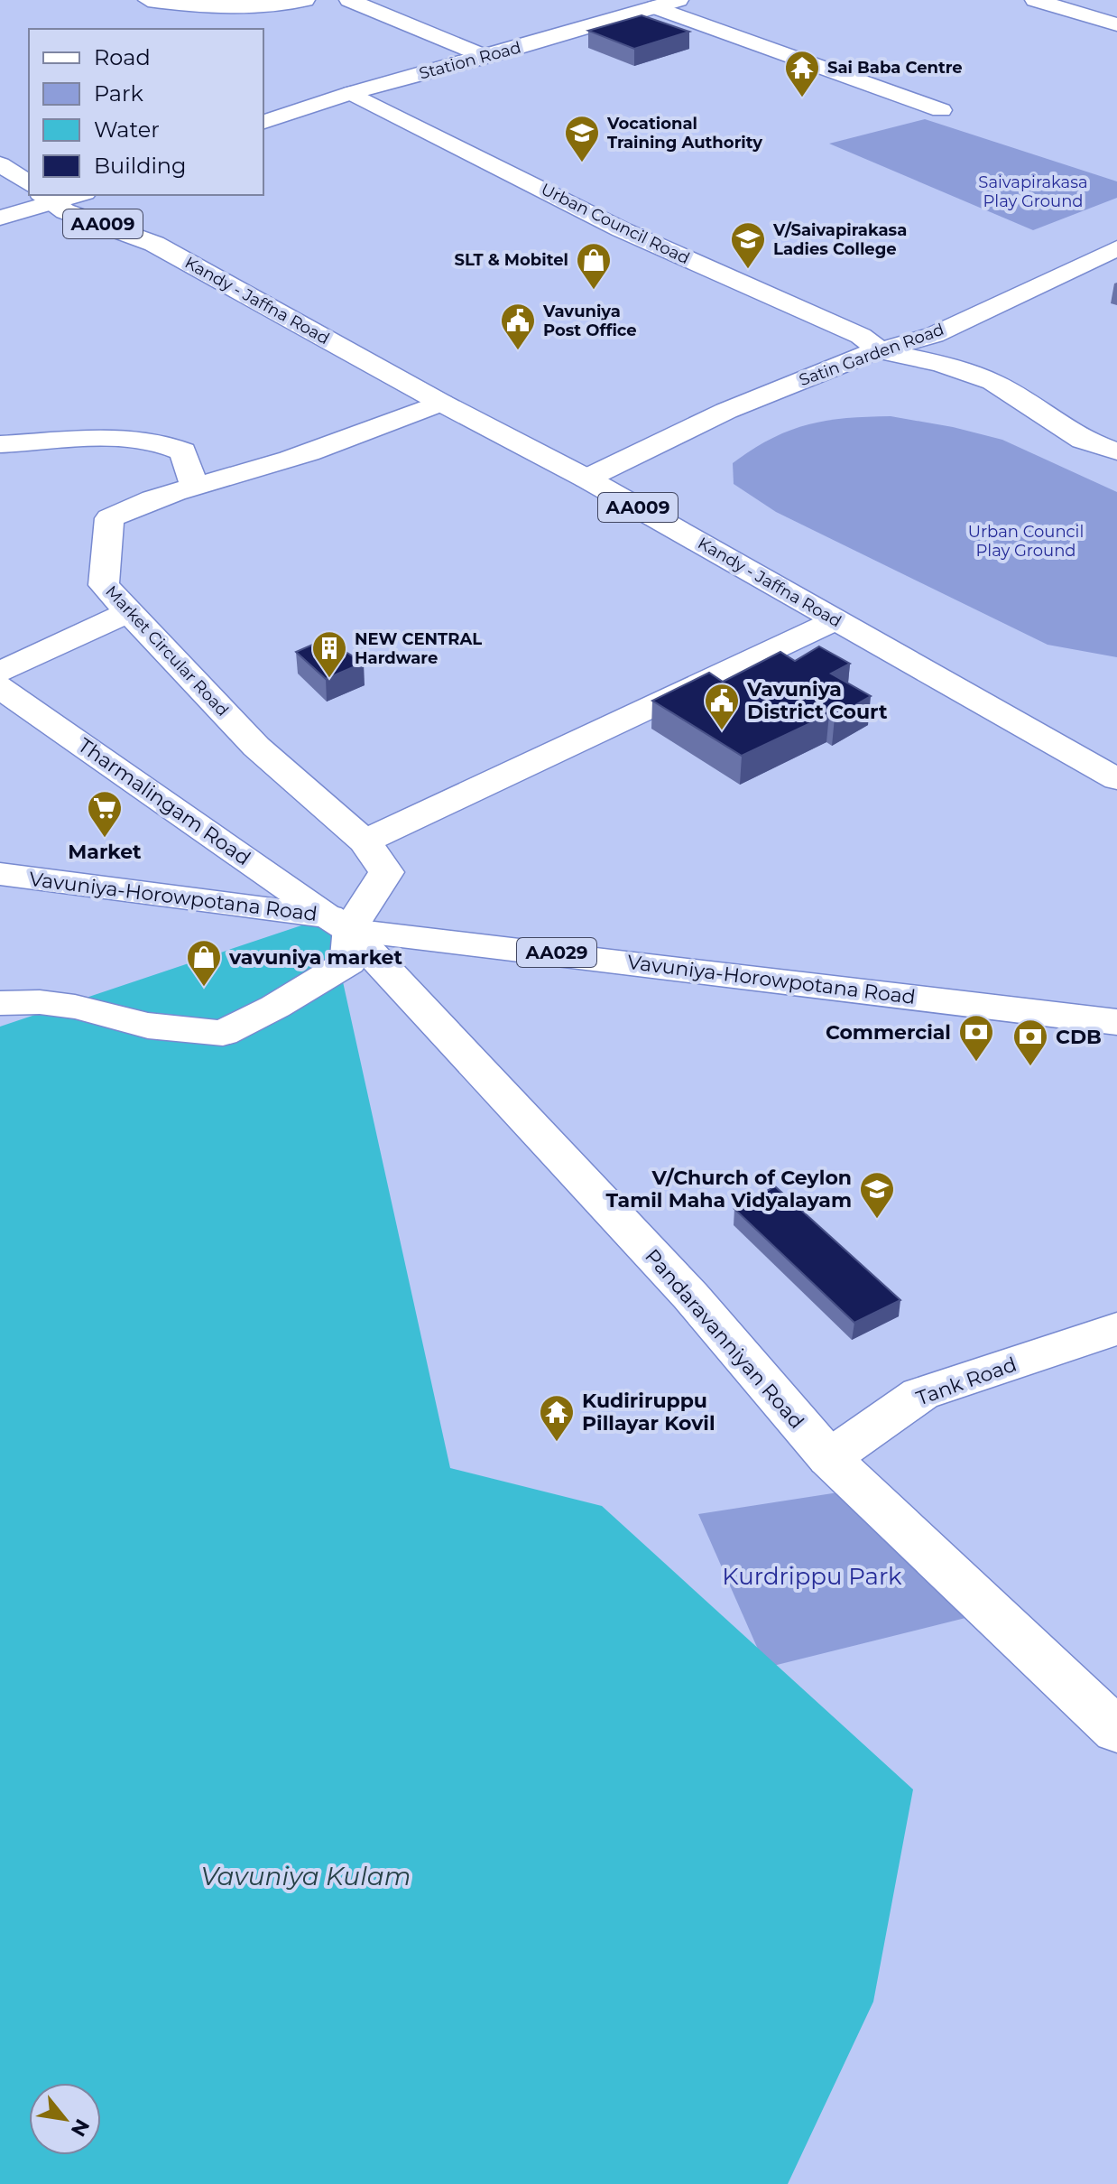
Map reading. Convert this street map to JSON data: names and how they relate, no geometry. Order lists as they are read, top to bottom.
{
  "streets": {
    "main road": [
      "Station Road",
      "AA009",
      "Urban Council Road",
      "Kandy - Jaffna Road",
      "Satin Garden Road",
      "Market Circular Road",
      "Tharmalingam Road",
      "Vavuniya-Horowpotana Road",
      "AA029",
      "Pandaravanniyan Road",
      "Tank Road"
    ]
  },
  "crossings": [
    ["Station Road", "Urban Council Road"],
    ["Urban Council Road", "Satin Garden Road"],
    ["Kandy - Jaffna Road", "Satin Garden Road"],
    ["Kandy - Jaffna Road", "Market Circular Road"],
    ["Market Circular Road", "Tharmalingam Road"],
    ["Market Circular Road", "Vavuniya-Horowpotana Road"],
    ["Market Circular Road", "Pandaravanniyan Road"],
    ["Tharmalingam Road", "Vavuniya-Horowpotana Road"],
    ["Tharmalingam Road", "Pandaravanniyan Road"],
    ["Vavuniya-Horowpotana Road", "Pandaravanniyan Road"],
    ["Pandaravanniyan Road", "Tank Road"]
  ],
  "water": ["Vavuniya Kulam"],
  "parks": ["Saivapirakasa Play Ground", "Urban Council Play Ground", "Kurdrippu Park"],
  "places": {
    "temple": ["Sai Baba Centre", "Kudiriruppu Pillayar Kovil"],
    "school or university": ["Vocational Training Authority", "V/Saivapirakasa Ladies College", "V/Church of Ceylon Tamil Maha Vidyalayam"],
    "shop": ["SLT & Mobitel", "vavuniya market"],
    "public building": ["Vavuniya Post Office", "Vavuniya District Court"],
    "building": ["NEW CENTRAL Hardware"],
    "supermarket": ["Market"],
    "bank": ["Commercial", "CDB"]
  },
  "legend": [
    "Road",
    "Park",
    "Water",
    "Building"
  ],
  "north": "bottom right"
}
